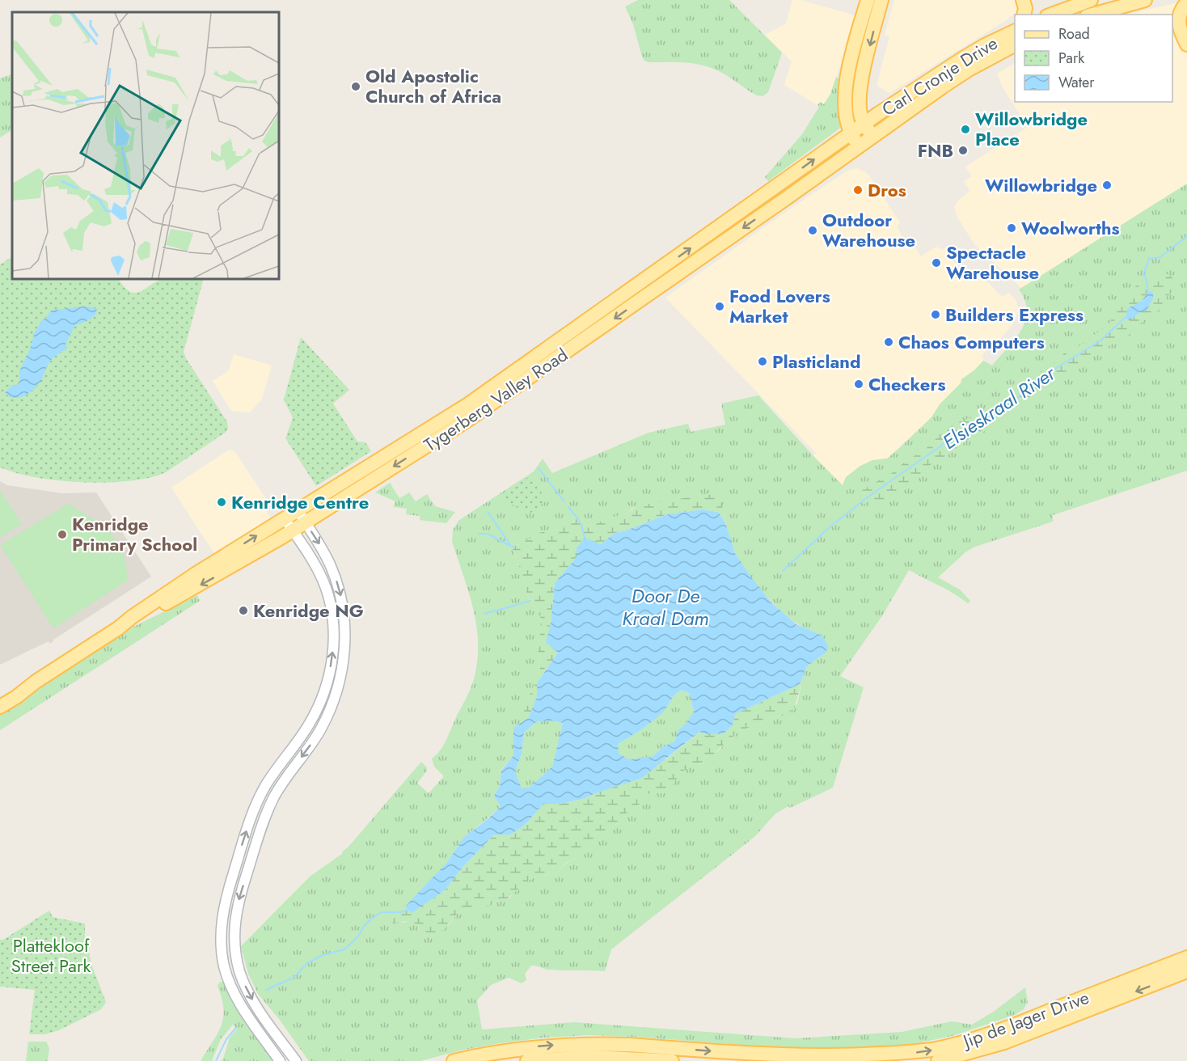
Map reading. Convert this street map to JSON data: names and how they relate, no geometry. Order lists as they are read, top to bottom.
{
  "streets": {
    "main road": ["Carl Cronje Drive", "Tygerberg Valley Road", "Jip de Jager Drive"]
  },
  "crossings": [
    ["Carl Cronje Drive", "Tygerberg Valley Road"]
  ],
  "water": ["Elsieskraal River", "Door De Kraal Dam"],
  "parks": ["Plattekloof Street Park"],
  "places": [
    "Old Apostolic Church of Africa",
    "Willowbridge Place",
    "FNB",
    "Willowbridge",
    "Dros",
    "Woolworths",
    "Outdoor Warehouse",
    "Spectacle Warehouse",
    "Food Lovers Market",
    "Builders Express",
    "Chaos Computers",
    "Plasticland",
    "Checkers",
    "Kenridge Centre",
    "Kenridge Primary School",
    "Kenridge NG"
  ],
  "legend": ["Road", "Park", "Water"]
}
